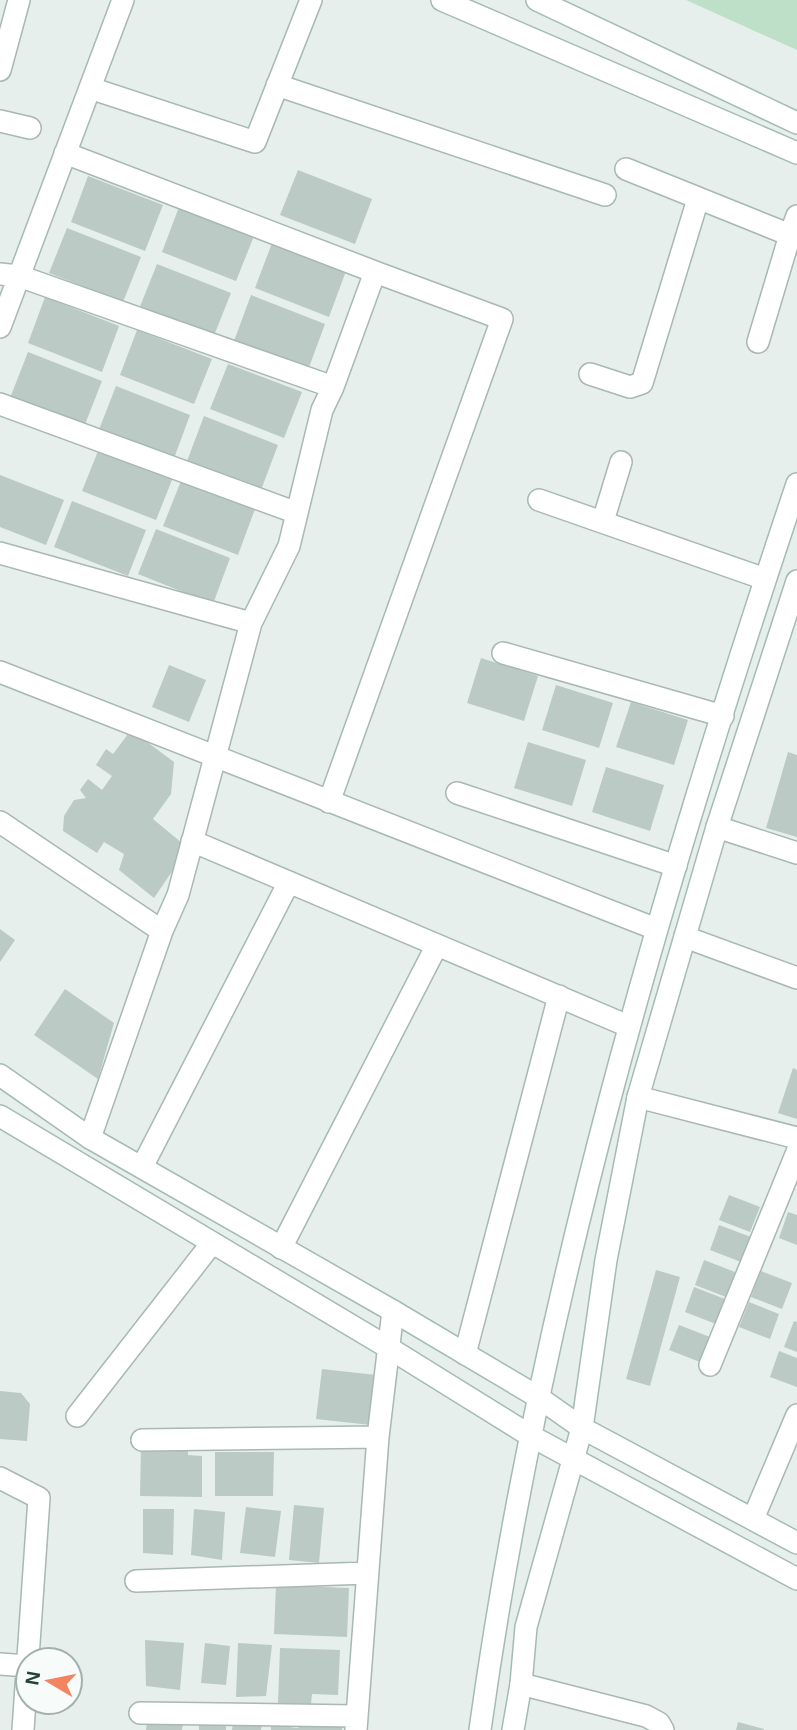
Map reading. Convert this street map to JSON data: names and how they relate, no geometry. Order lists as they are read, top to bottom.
{
  "north": "left"
}
